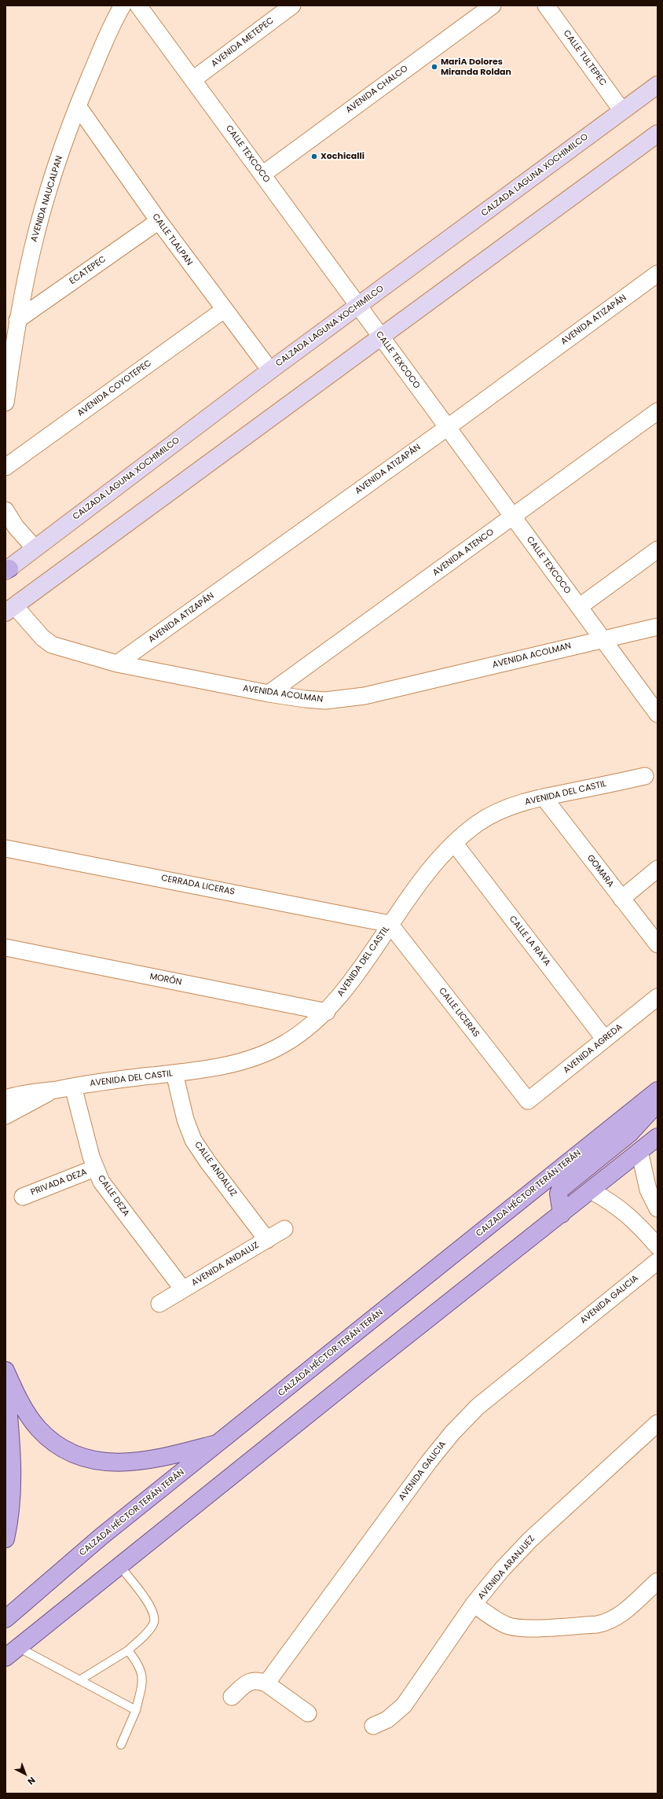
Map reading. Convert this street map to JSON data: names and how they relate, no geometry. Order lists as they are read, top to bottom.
{
  "streets": {
    "main road": ["CALZADA LAGUNA XOCHIMILCO", "CALZADA HÉCTOR TERÁN TERÁN"],
    "street": [
      "AVENIDA METEPEC",
      "CALLE TULTEPEC",
      "AVENIDA CHALCO",
      "CALLE TEXCOCO",
      "AVENIDA NAUCALPAN",
      "CALLE TLALPAN",
      "ECATEPEC",
      "AVENIDA ATIZAPÁN",
      "AVENIDA COYOTEPEC",
      "AVENIDA ATENCO",
      "AVENIDA ACOLMAN",
      "AVENIDA DEL CASTIL",
      "GOMARA",
      "CERRADA LICERAS",
      "CALLE LA RAYA",
      "MORÓN",
      "CALLE LICERAS",
      "AVENIDA AGREDA",
      "CALLE ANDALUZ",
      "PRIVADA DEZA",
      "CALLE DEZA",
      "AVENIDA ANDALUZ",
      "AVENIDA GALICIA",
      "AVENIDA ARANJUEZ"
    ]
  },
  "crossings": [
    ["AVENIDA METEPEC", "CALLE TEXCOCO"],
    ["CALLE TULTEPEC", "CALZADA LAGUNA XOCHIMILCO"],
    ["AVENIDA CHALCO", "CALLE TEXCOCO"],
    ["CALLE TEXCOCO", "CALZADA LAGUNA XOCHIMILCO"],
    ["CALLE TEXCOCO", "AVENIDA ATIZAPÁN"],
    ["CALLE TEXCOCO", "AVENIDA ATENCO"],
    ["CALLE TEXCOCO", "AVENIDA ACOLMAN"],
    ["CALZADA LAGUNA XOCHIMILCO", "CALLE TLALPAN"],
    ["AVENIDA NAUCALPAN", "CALLE TLALPAN"],
    ["AVENIDA NAUCALPAN", "ECATEPEC"],
    ["CALLE TLALPAN", "ECATEPEC"],
    ["CALLE TLALPAN", "AVENIDA COYOTEPEC"],
    ["AVENIDA ATIZAPÁN", "AVENIDA ACOLMAN"],
    ["AVENIDA ATENCO", "AVENIDA ACOLMAN"],
    ["AVENIDA DEL CASTIL", "GOMARA"],
    ["AVENIDA DEL CASTIL", "CERRADA LICERAS"],
    ["AVENIDA DEL CASTIL", "CALLE LA RAYA"],
    ["AVENIDA DEL CASTIL", "MORÓN"],
    ["AVENIDA DEL CASTIL", "CALLE LICERAS"],
    ["AVENIDA DEL CASTIL", "CALLE ANDALUZ"],
    ["AVENIDA DEL CASTIL", "CALLE DEZA"],
    ["CERRADA LICERAS", "CALLE LICERAS"],
    ["CALLE LA RAYA", "AVENIDA AGREDA"],
    ["CALLE LICERAS", "AVENIDA AGREDA"],
    ["CALLE ANDALUZ", "AVENIDA ANDALUZ"],
    ["PRIVADA DEZA", "CALLE DEZA"],
    ["CALLE DEZA", "AVENIDA ANDALUZ"]
  ],
  "places": ["MariA Dolores Miranda Roldan", "Xochicalli"],
  "north": "bottom right"
}
